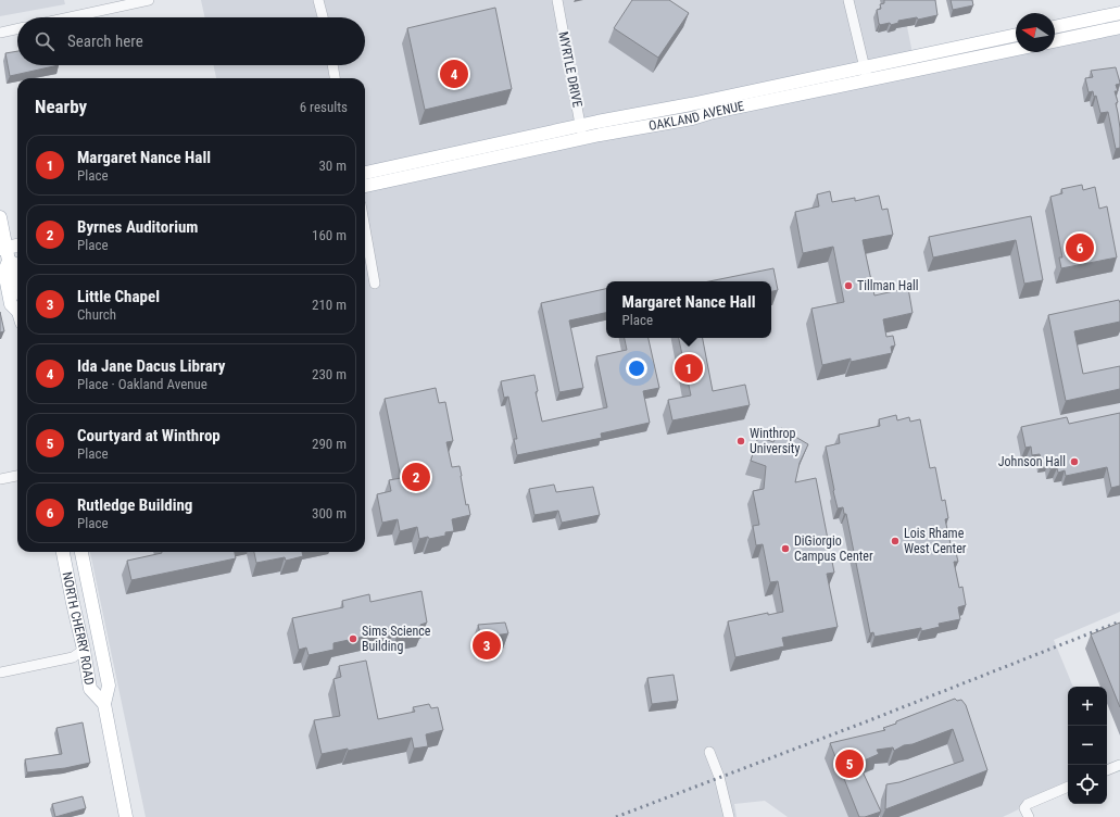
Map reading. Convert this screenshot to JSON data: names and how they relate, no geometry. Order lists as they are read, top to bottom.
{
  "streets": {
    "main road": ["OAKLAND AVENUE", "NORTH CHERRY ROAD"],
    "street": ["MYRTLE DRIVE"]
  },
  "crossings": [
    ["MYRTLE DRIVE", "OAKLAND AVENUE"]
  ],
  "places": [
    "Tillman Hall",
    "Winthrop University",
    "Johnson Hall",
    "Lois Rhame West Center",
    "DiGiorgio Campus Center",
    "Sims Science Building"
  ],
  "north": "left",
  "page": {
    "search": "Search here",
    "pins": [
      "4",
      "6",
      "1",
      "2",
      "3",
      "5"
    ],
    "heading": ["Nearby", "6 results"],
    "list": [
      {
        "mark": "1",
        "name": "Margaret Nance Hall",
        "note": "Place",
        "value": "30 m"
      },
      {
        "mark": "2",
        "name": "Byrnes Auditorium",
        "note": "Place",
        "value": "160 m"
      },
      {
        "mark": "3",
        "name": "Little Chapel",
        "note": "Church",
        "value": "210 m"
      },
      {
        "mark": "4",
        "name": "Ida Jane Dacus Library",
        "note": "Place · Oakland Avenue",
        "value": "230 m"
      },
      {
        "mark": "5",
        "name": "Courtyard at Winthrop",
        "note": "Place",
        "value": "290 m"
      },
      {
        "mark": "6",
        "name": "Rutledge Building",
        "note": "Place",
        "value": "300 m"
      }
    ],
    "popup": ["Margaret Nance Hall", "Place"],
    "map_buttons": ["+", "−"]
  }
}
